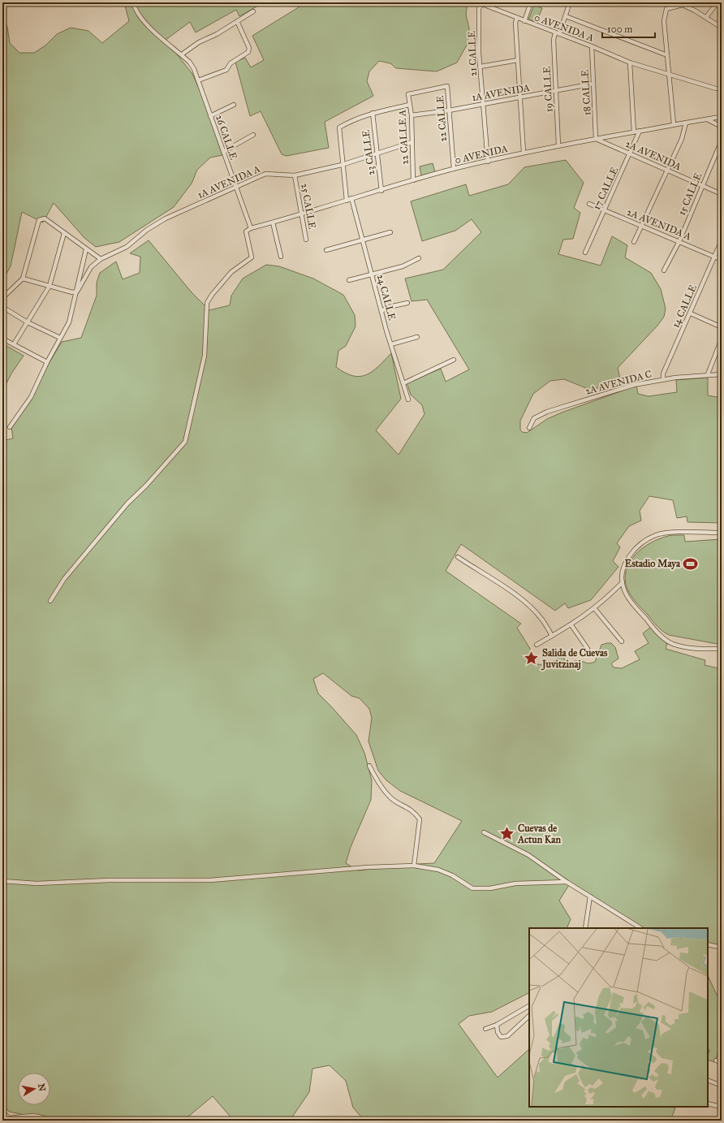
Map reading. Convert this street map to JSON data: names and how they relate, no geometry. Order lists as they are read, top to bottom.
{
  "streets": {
    "street": [
      "0 AVENIDA A",
      "21 CALLE",
      "19 CALLE",
      "1A AVENIDA",
      "18 CALLE",
      "22 CALLE",
      "26 CALLE",
      "22 CALLE A",
      "23 CALLE",
      "0 AVENIDA",
      "2A AVENIDA",
      "1A AVENIDA A",
      "17 CALLE",
      "15 CALLE",
      "25 CALLE",
      "2A AVENIDA A",
      "24 CALLE",
      "14 CALLE",
      "2A AVENIDA C"
    ]
  },
  "crossings": [
    ["0 AVENIDA A", "21 CALLE"],
    ["0 AVENIDA A", "19 CALLE"],
    ["0 AVENIDA A", "18 CALLE"],
    ["21 CALLE", "1A AVENIDA"],
    ["21 CALLE", "0 AVENIDA"],
    ["19 CALLE", "1A AVENIDA"],
    ["19 CALLE", "0 AVENIDA"],
    ["1A AVENIDA", "18 CALLE"],
    ["1A AVENIDA", "22 CALLE"],
    ["1A AVENIDA", "22 CALLE A"],
    ["18 CALLE", "0 AVENIDA"],
    ["18 CALLE", "2A AVENIDA"],
    ["22 CALLE", "22 CALLE A"],
    ["22 CALLE", "0 AVENIDA"],
    ["26 CALLE", "0 AVENIDA"],
    ["26 CALLE", "1A AVENIDA A"],
    ["22 CALLE A", "0 AVENIDA"],
    ["22 CALLE A", "1A AVENIDA A"],
    ["23 CALLE", "0 AVENIDA"],
    ["23 CALLE", "1A AVENIDA A"],
    ["0 AVENIDA", "2A AVENIDA"],
    ["0 AVENIDA", "17 CALLE"],
    ["0 AVENIDA", "25 CALLE"],
    ["0 AVENIDA", "24 CALLE"],
    ["2A AVENIDA", "17 CALLE"],
    ["2A AVENIDA", "15 CALLE"],
    ["1A AVENIDA A", "25 CALLE"],
    ["17 CALLE", "2A AVENIDA A"],
    ["15 CALLE", "2A AVENIDA A"],
    ["2A AVENIDA A", "14 CALLE"],
    ["14 CALLE", "2A AVENIDA C"]
  ],
  "places": {
    "sports": ["Estadio Maya"],
    "place": ["Salida de Cuevas Juvitzinaj", "Cuevas de Actun Kan"]
  },
  "scale_bar": "100 m",
  "north": "right"
}
